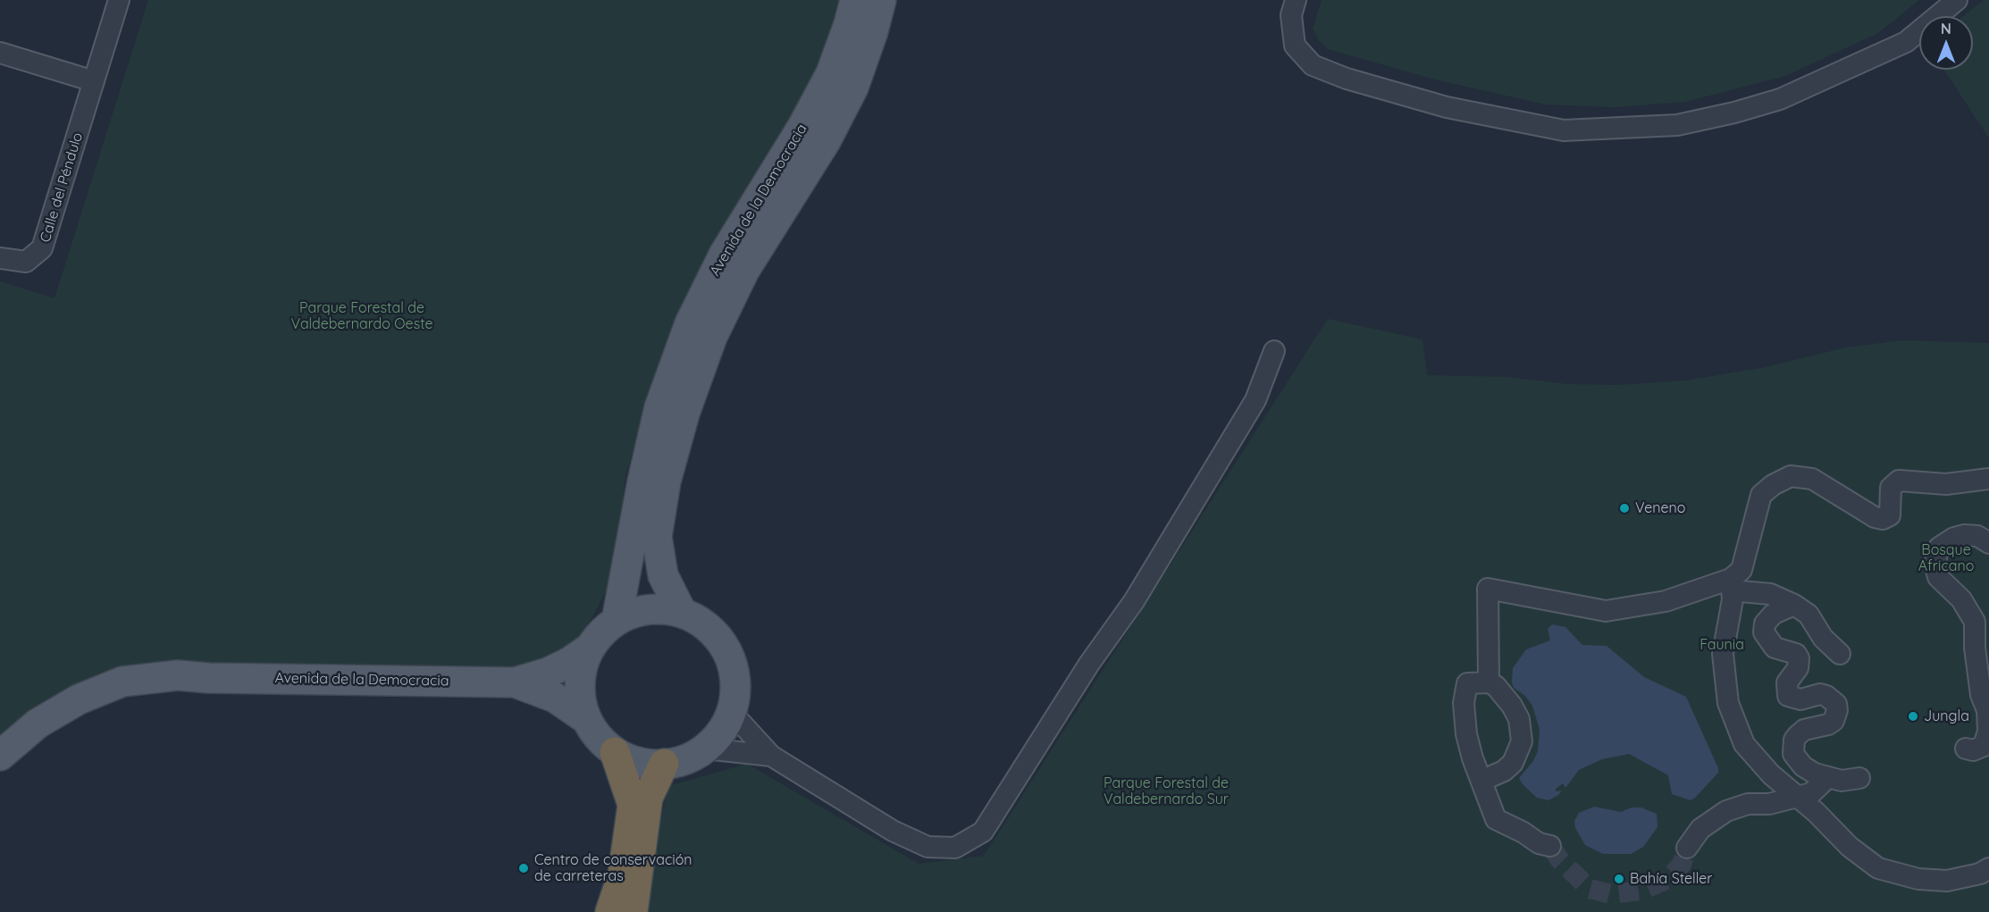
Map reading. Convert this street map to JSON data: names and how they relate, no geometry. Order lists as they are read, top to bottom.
{
  "streets": {
    "main road": ["Avenida de la Democracia"],
    "street": ["Calle del Péndulo"]
  },
  "parks": [
    "Parque Forestal de Valdebernardo Oeste",
    "Bosque Africano",
    "Faunia",
    "Parque Forestal de Valdebernardo Sur"
  ],
  "places": [
    "Veneno",
    "Jungla",
    "Centro de conservación de carreteras",
    "Bahía Steller"
  ],
  "north": "top"
}
